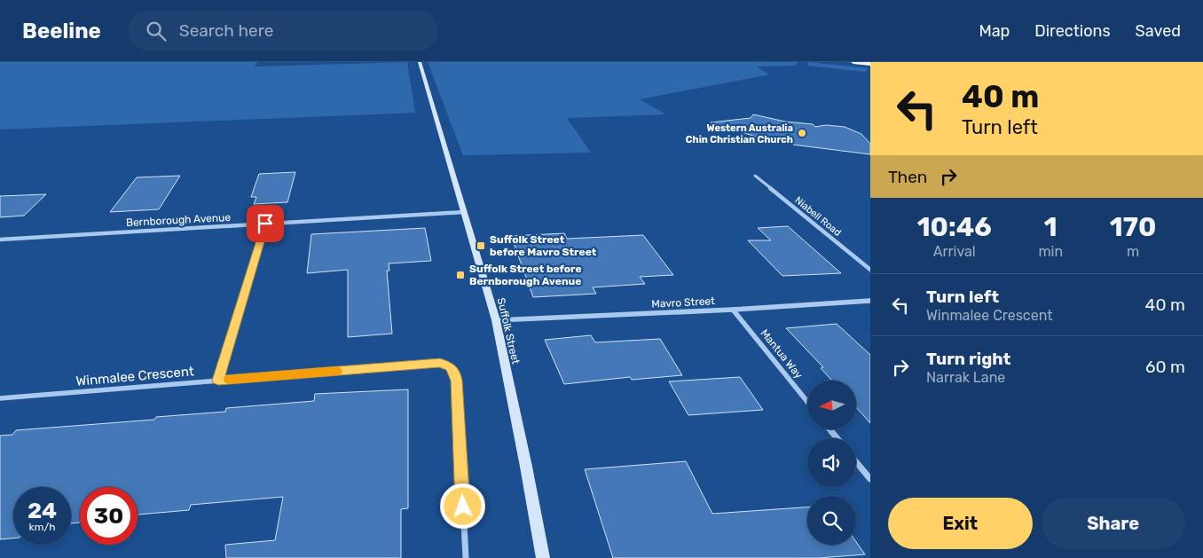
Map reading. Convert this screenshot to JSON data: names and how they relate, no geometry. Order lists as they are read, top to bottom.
{
  "streets": {
    "street": [
      "Niabell Road",
      "Bernborough Avenue",
      "Mavro Street",
      "Suffolk Street",
      "Mantua Way",
      "Winmalee Crescent"
    ]
  },
  "crossings": [
    ["Bernborough Avenue", "Suffolk Street"],
    ["Mavro Street", "Suffolk Street"],
    ["Mavro Street", "Mantua Way"]
  ],
  "places": {
    "other": ["Western Australia Chin Christian Church"],
    "transit": ["Suffolk Street before Mavro Street", "Suffolk Street before Bernborough Avenue"]
  },
  "north": "left",
  "page": {
    "header": "Beeline",
    "search": "Search here",
    "nav": ["Map", "Directions", "Saved"],
    "turn": ["40 m", "Turn left"],
    "then": "Then",
    "eta": [
      "10:46",
      "Arrival",
      "1",
      "min",
      "170",
      "m"
    ],
    "list": [
      {
        "name": "Turn left",
        "note": "Winmalee Crescent",
        "value": "40 m"
      },
      {
        "name": "Turn right",
        "note": "Narrak Lane",
        "value": "60 m"
      }
    ],
    "speed": "24 km/h",
    "limit": "30",
    "buttons": ["Exit", "Share"]
  }
}
